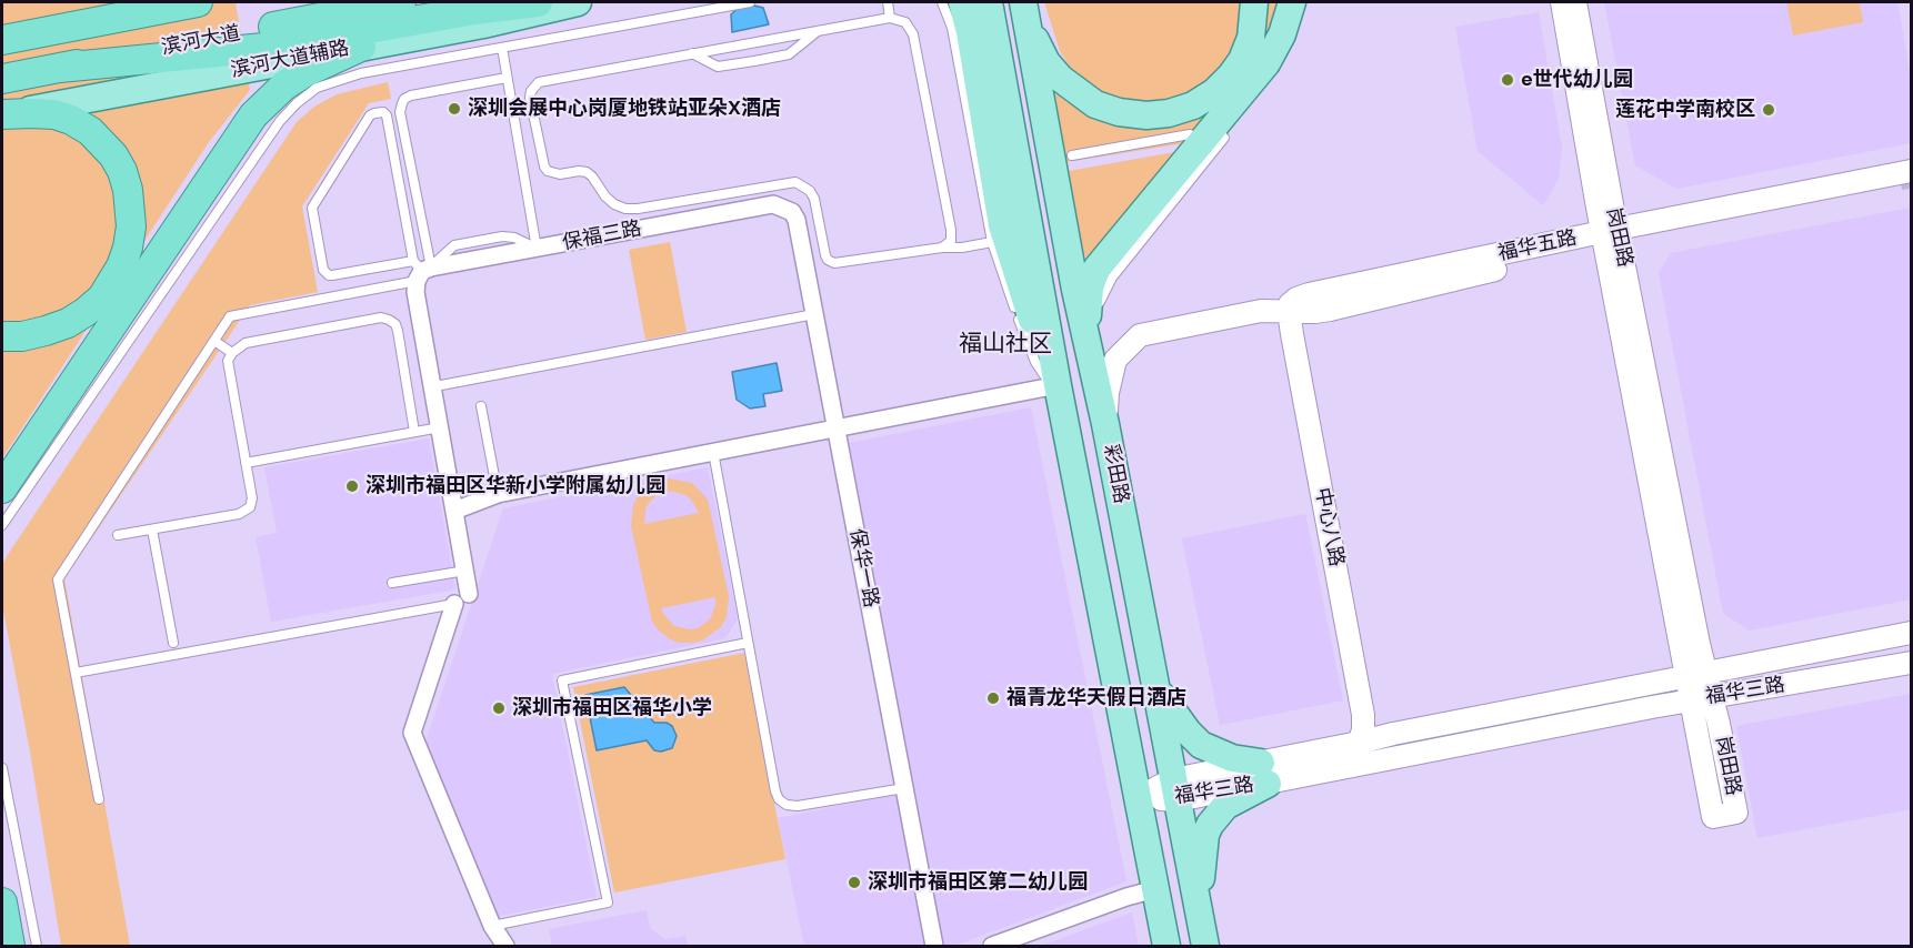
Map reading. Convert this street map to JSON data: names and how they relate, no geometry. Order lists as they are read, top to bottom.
{
  "streets": {
    "highway": ["滨河大道"],
    "main road": ["滨河大道辅路", "彩田路"],
    "street": [
      "保福三路",
      "岗田路",
      "福华五路",
      "中心八路",
      "保华一路",
      "福华三路"
    ]
  },
  "crossings": [
    ["保福三路", "保华一路"],
    ["岗田路", "福华五路"],
    ["岗田路", "福华三路"],
    ["福华五路", "彩田路"],
    ["福华五路", "中心八路"],
    ["彩田路", "福华三路"],
    ["中心八路", "福华三路"]
  ],
  "districts": ["福山社区"],
  "places": [
    "e世代幼儿园",
    "深圳会展中心岗厦地铁站亚朵X酒店",
    "莲花中学南校区",
    "深圳市福田区华新小学附属幼儿园",
    "福青龙华天假日酒店",
    "深圳市福田区福华小学",
    "深圳市福田区第二幼儿园"
  ]
}
